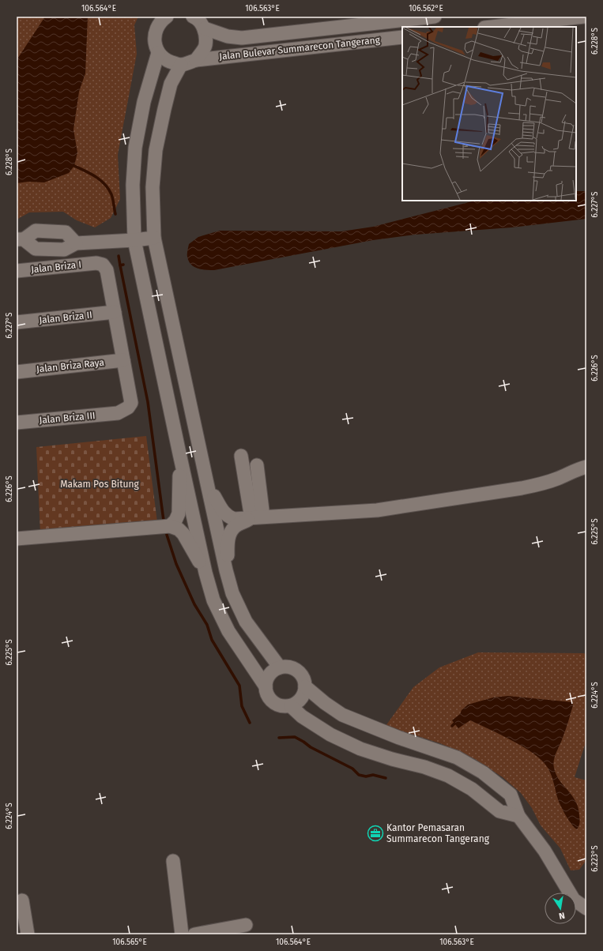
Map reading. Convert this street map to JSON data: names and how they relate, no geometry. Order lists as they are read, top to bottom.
{
  "streets": {
    "street": [
      "Jalan Bulevar Summarecon Tangerang",
      "Jalan Briza I",
      "Jalan Briza II",
      "Jalan Briza Raya",
      "Jalan Briza III"
    ]
  },
  "crossings": [
    ["Jalan Briza I", "Jalan Briza II"],
    ["Jalan Briza Raya", "Jalan Briza III"]
  ],
  "parks": ["Makam Pos Bitung"],
  "places": {
    "office": ["Kantor Pemasaran Summarecon Tangerang"]
  },
  "north": "bottom",
  "coordinates": [
    "106.564°E",
    "106.563°E",
    "106.562°E",
    "6.228°S",
    "6.227°S",
    "6.226°S",
    "6.225°S",
    "6.224°S",
    "6.223°S",
    "106.565°E"
  ]
}
